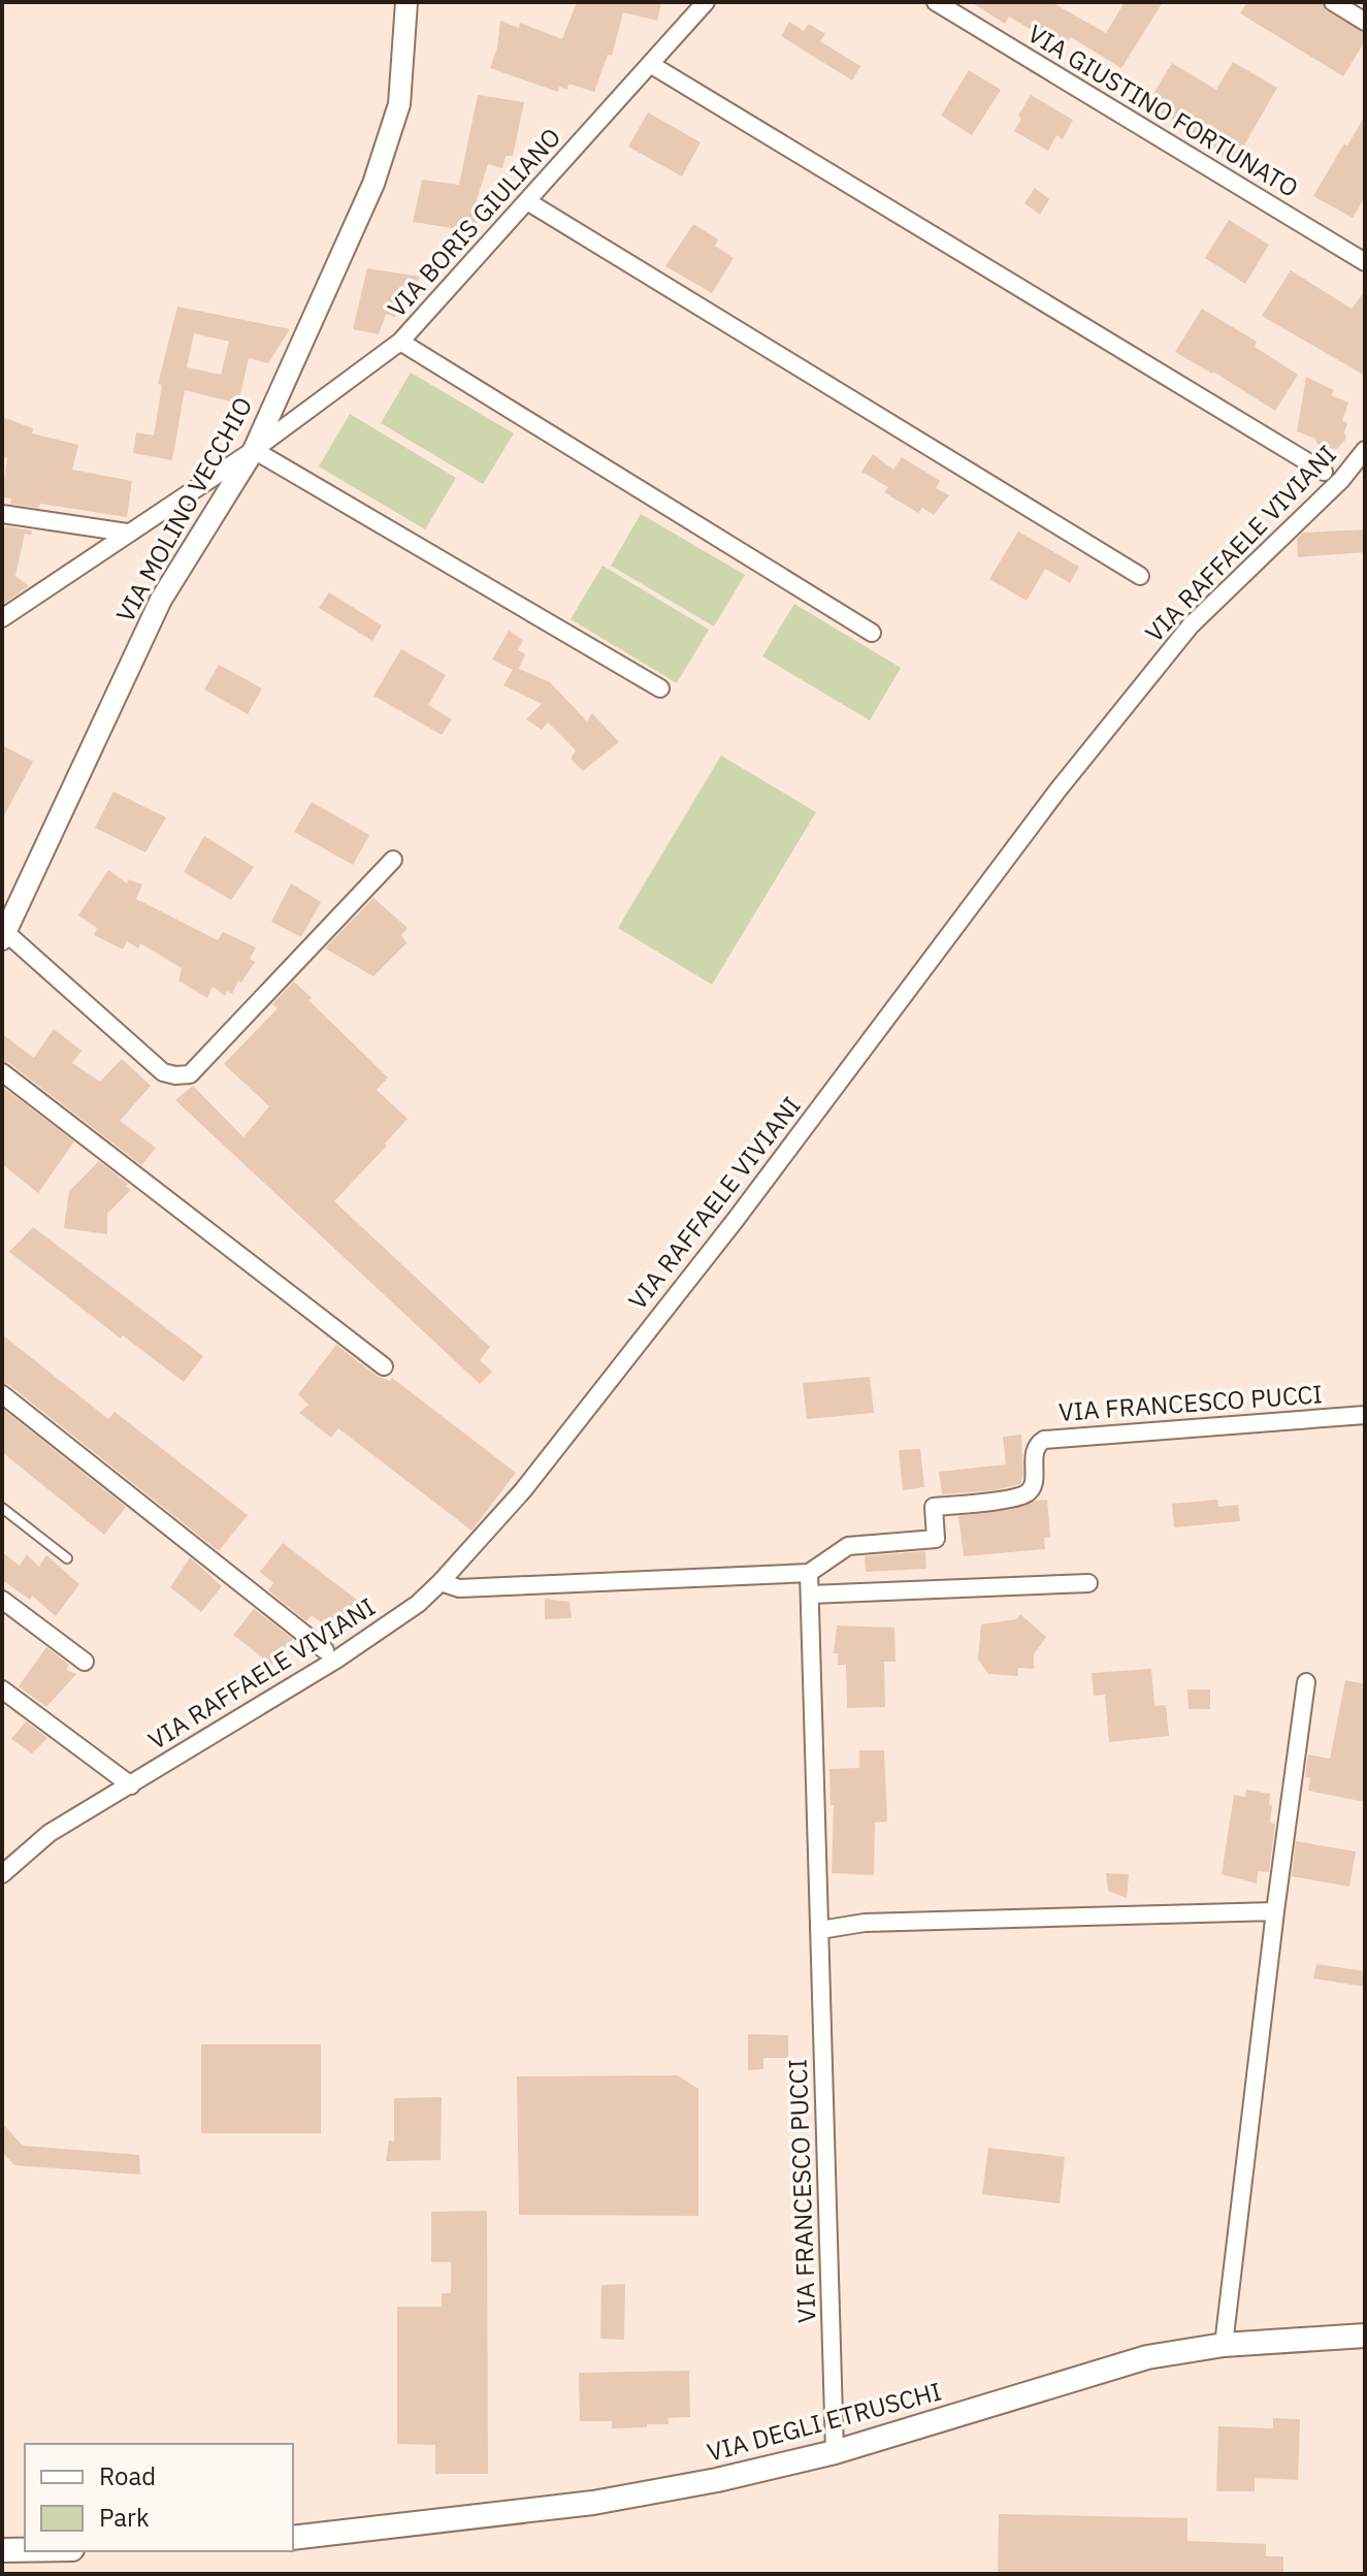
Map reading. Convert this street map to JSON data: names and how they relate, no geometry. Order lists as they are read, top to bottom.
{
  "streets": {
    "main road": ["VIA DEGLI ETRUSCHI"],
    "street": [
      "VIA GIUSTINO FORTUNATO",
      "VIA BORIS GIULIANO",
      "VIA MOLINO VECCHIO",
      "VIA RAFFAELE VIVIANI",
      "VIA FRANCESCO PUCCI"
    ]
  },
  "crossings": [
    ["VIA BORIS GIULIANO", "VIA MOLINO VECCHIO"],
    ["VIA FRANCESCO PUCCI", "VIA DEGLI ETRUSCHI"]
  ],
  "legend": ["Road", "Park"]
}
